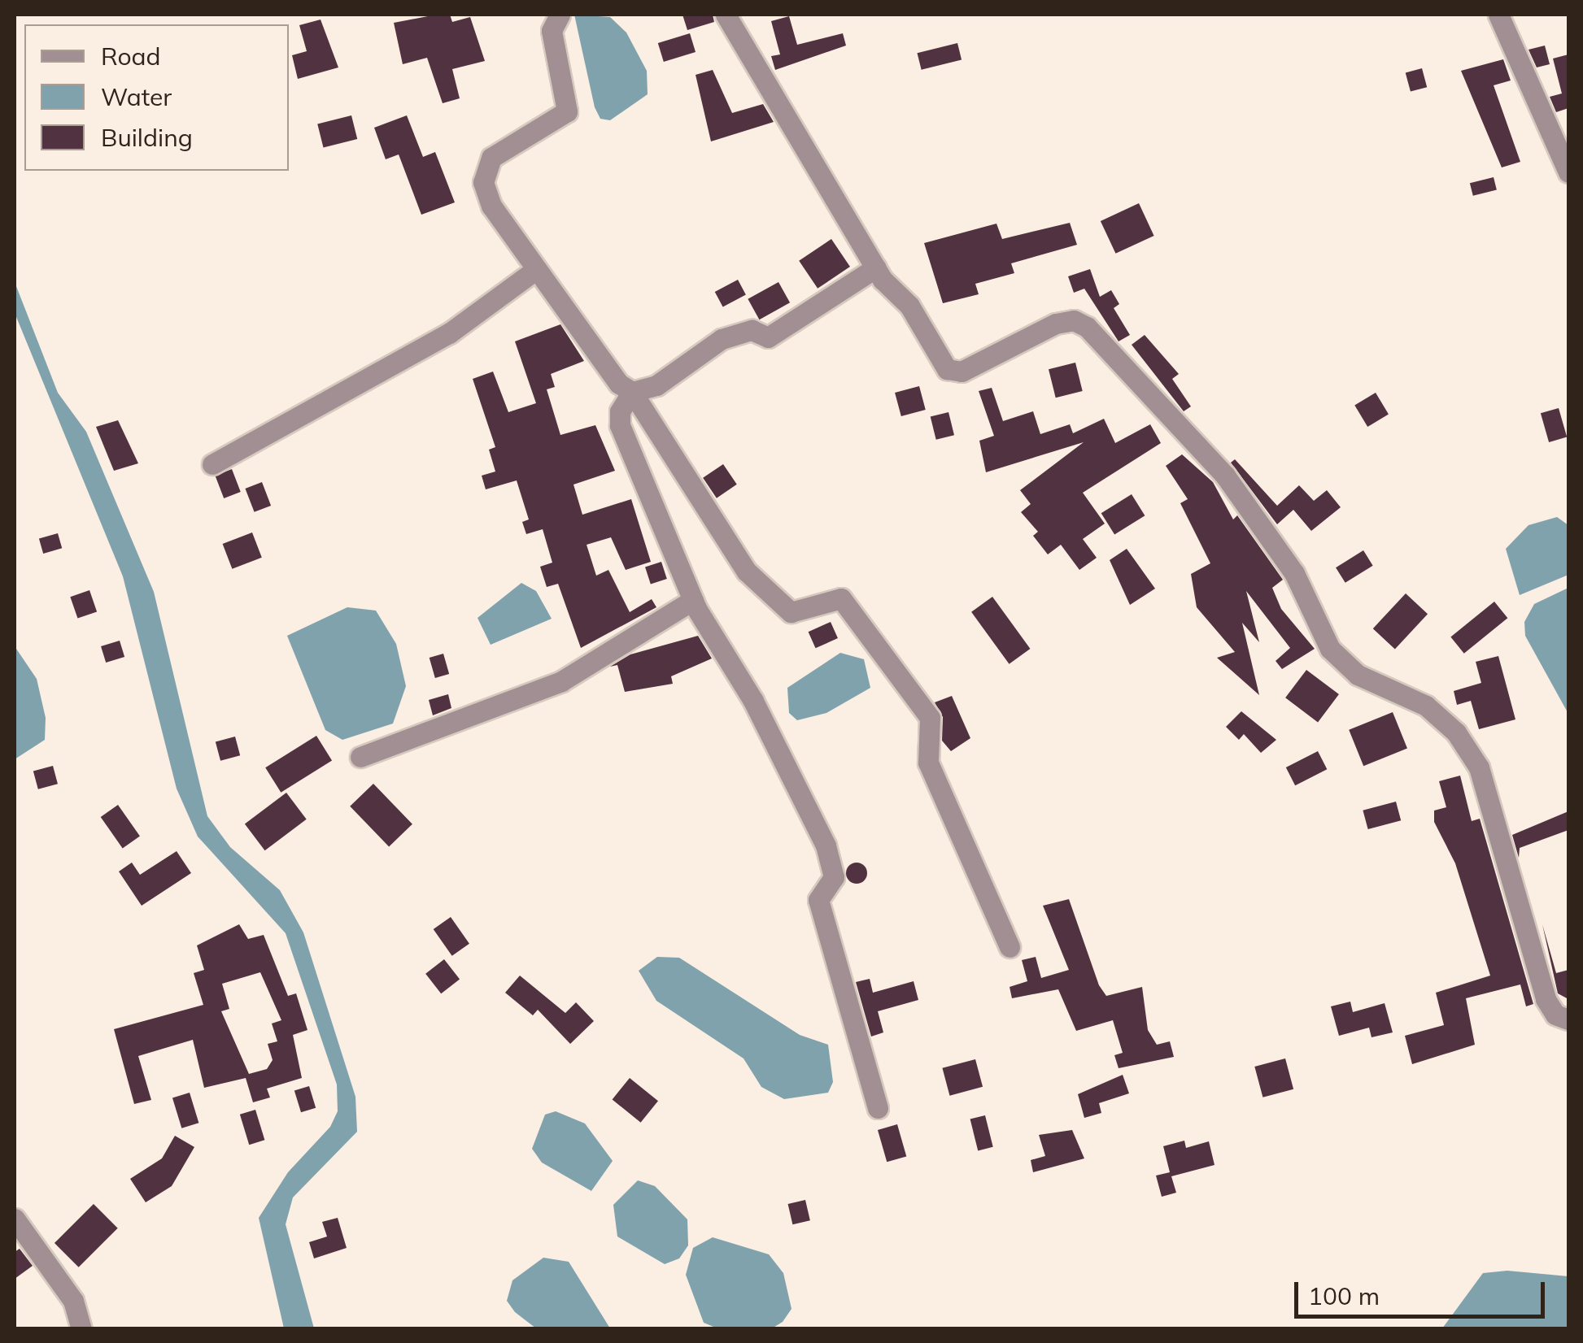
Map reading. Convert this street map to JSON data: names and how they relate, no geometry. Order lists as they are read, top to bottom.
{
  "legend": ["Road", "Water", "Building"],
  "scale_bar": "100 m"
}
